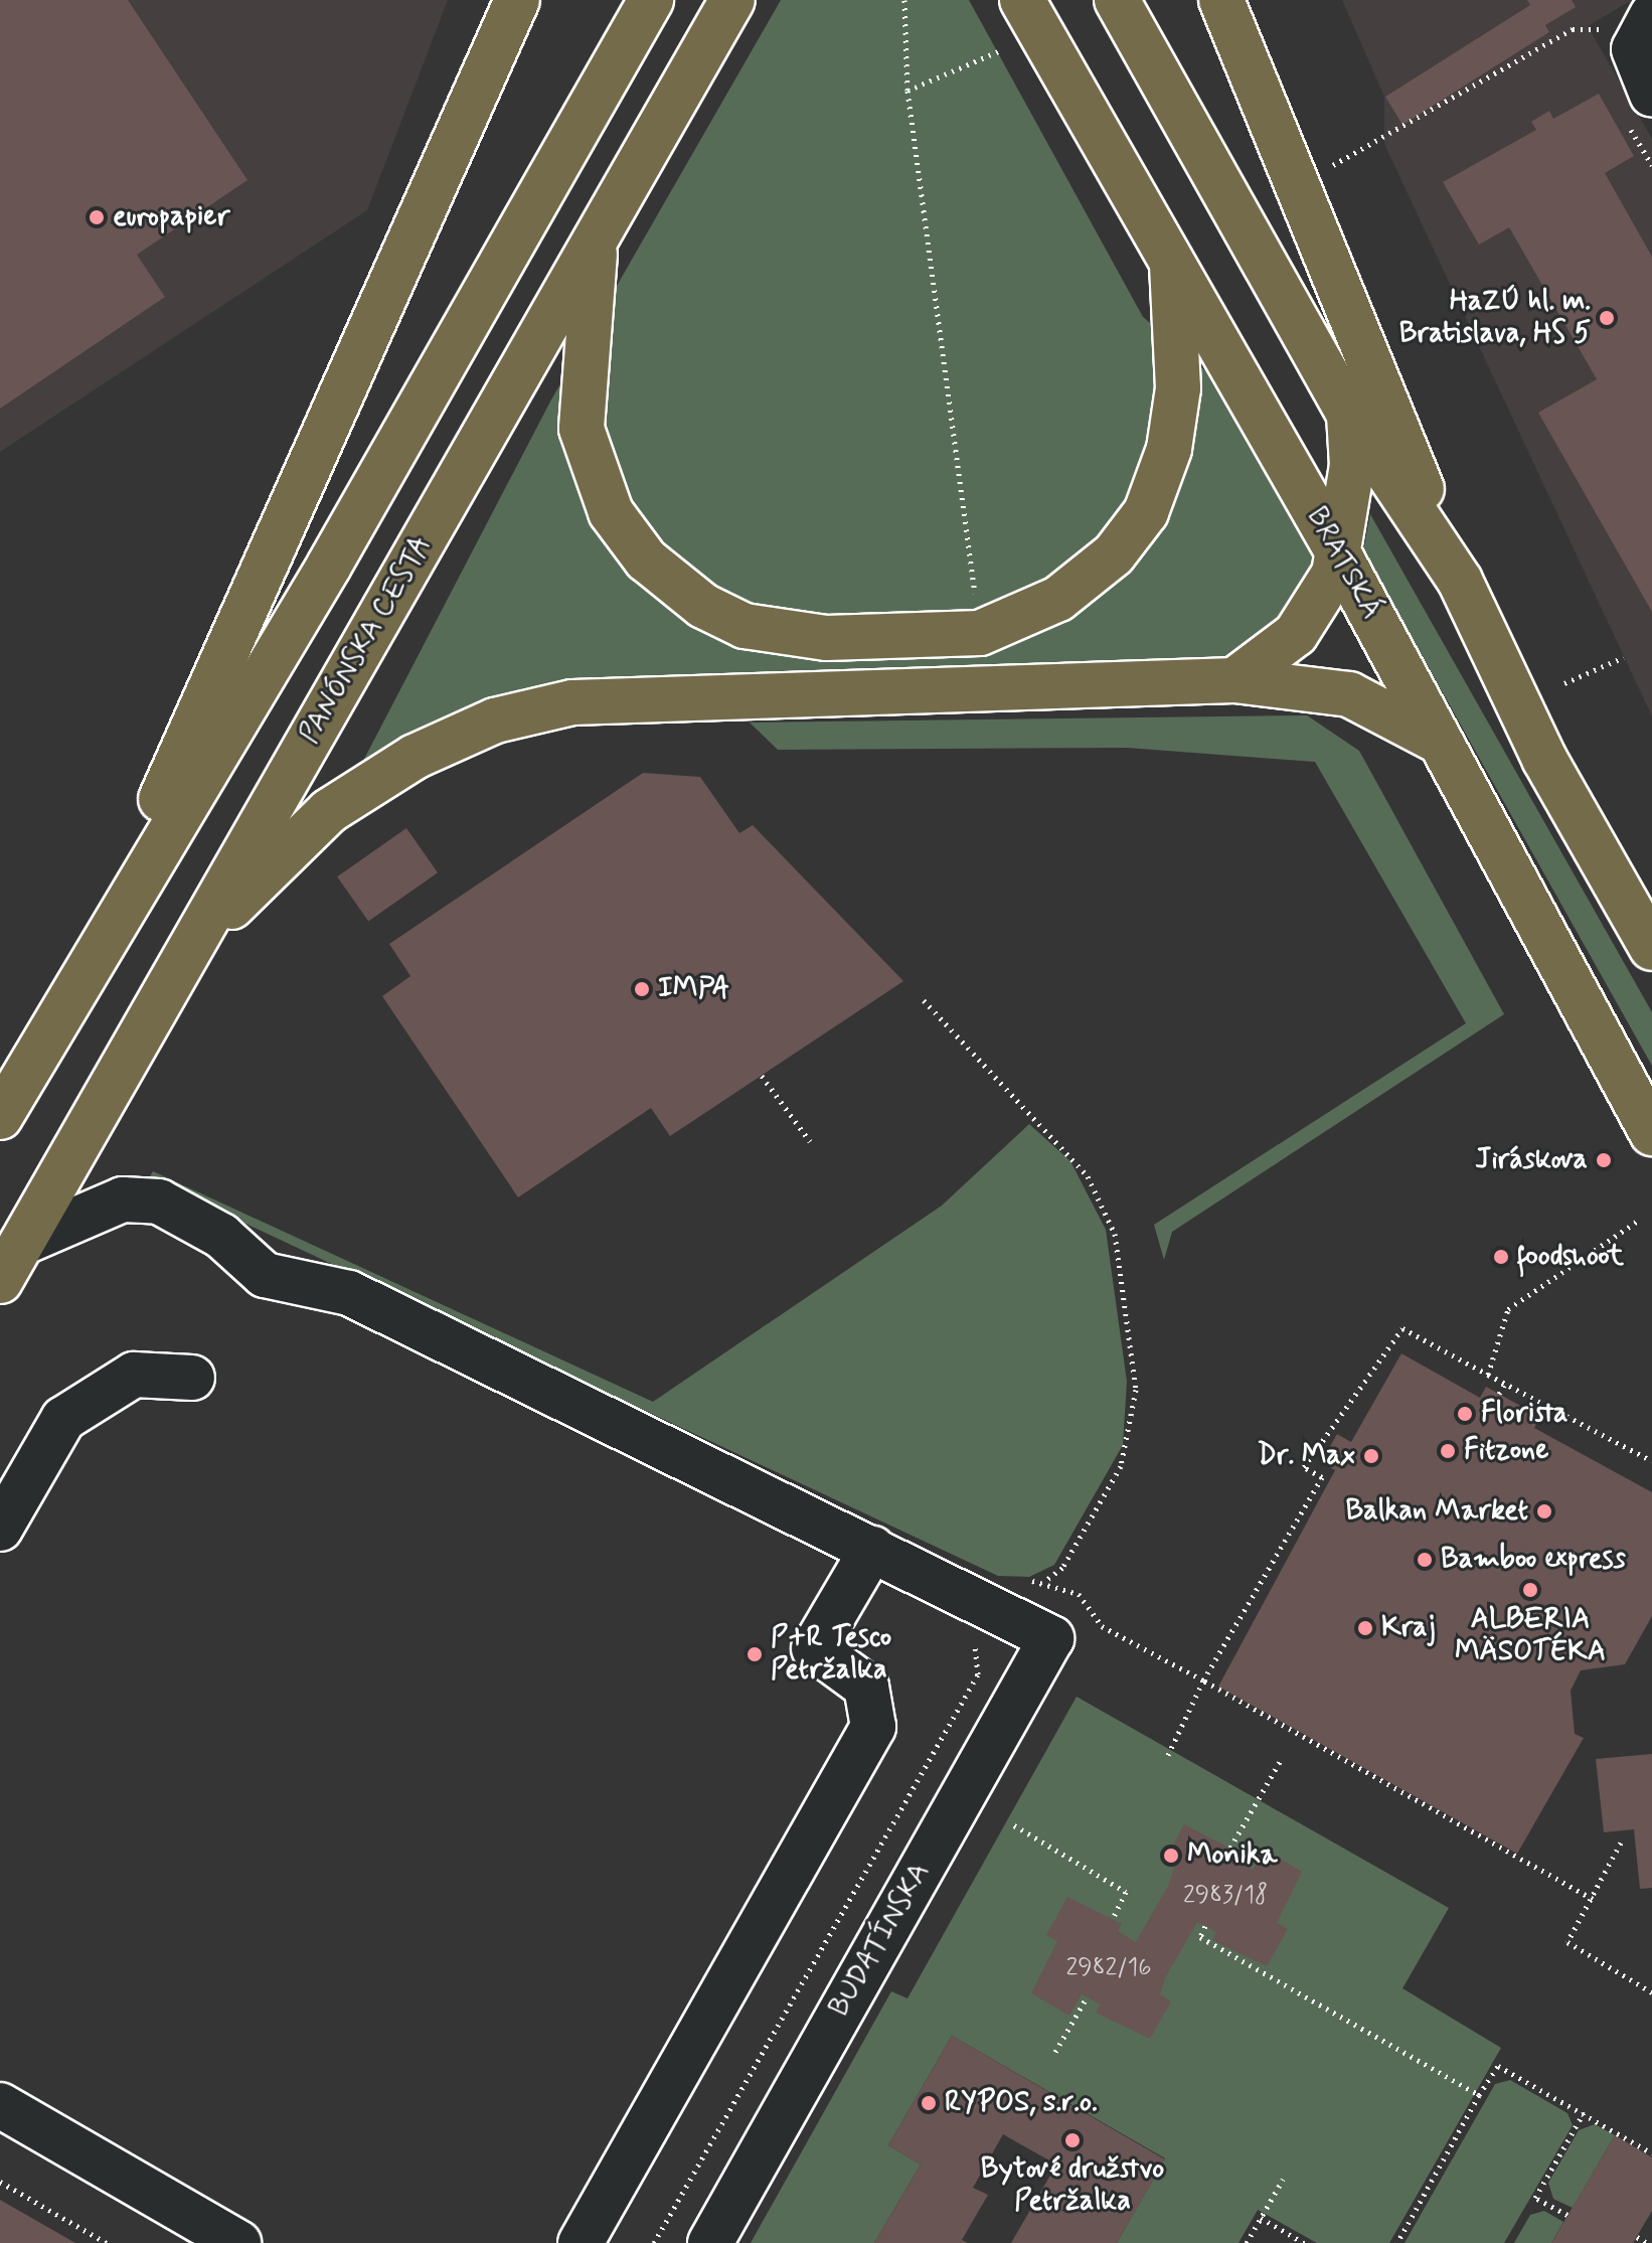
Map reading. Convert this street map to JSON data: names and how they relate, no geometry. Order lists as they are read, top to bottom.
{
  "streets": {
    "main road": ["BRATSKÁ", "PANÓNSKA CESTA"],
    "street": ["BUDATÍNSKA"]
  },
  "places": [
    "europapier",
    "HaZÚ hl. m. Bratislava, HS 5",
    "IMPA",
    "Jiráskova",
    "foodshoot",
    "Florista",
    "Fitzone",
    "Dr. Max",
    "Balkan Market",
    "Bamboo express",
    "ALBERIA MÄSOTÉKA",
    "Kraj",
    "P+R Tesco Petržalka",
    "Monika",
    "RYPOS, s.r.o.",
    "Bytové družstvo Petržalka"
  ],
  "house_numbers": ["2983/18", "2982/16"]
}
